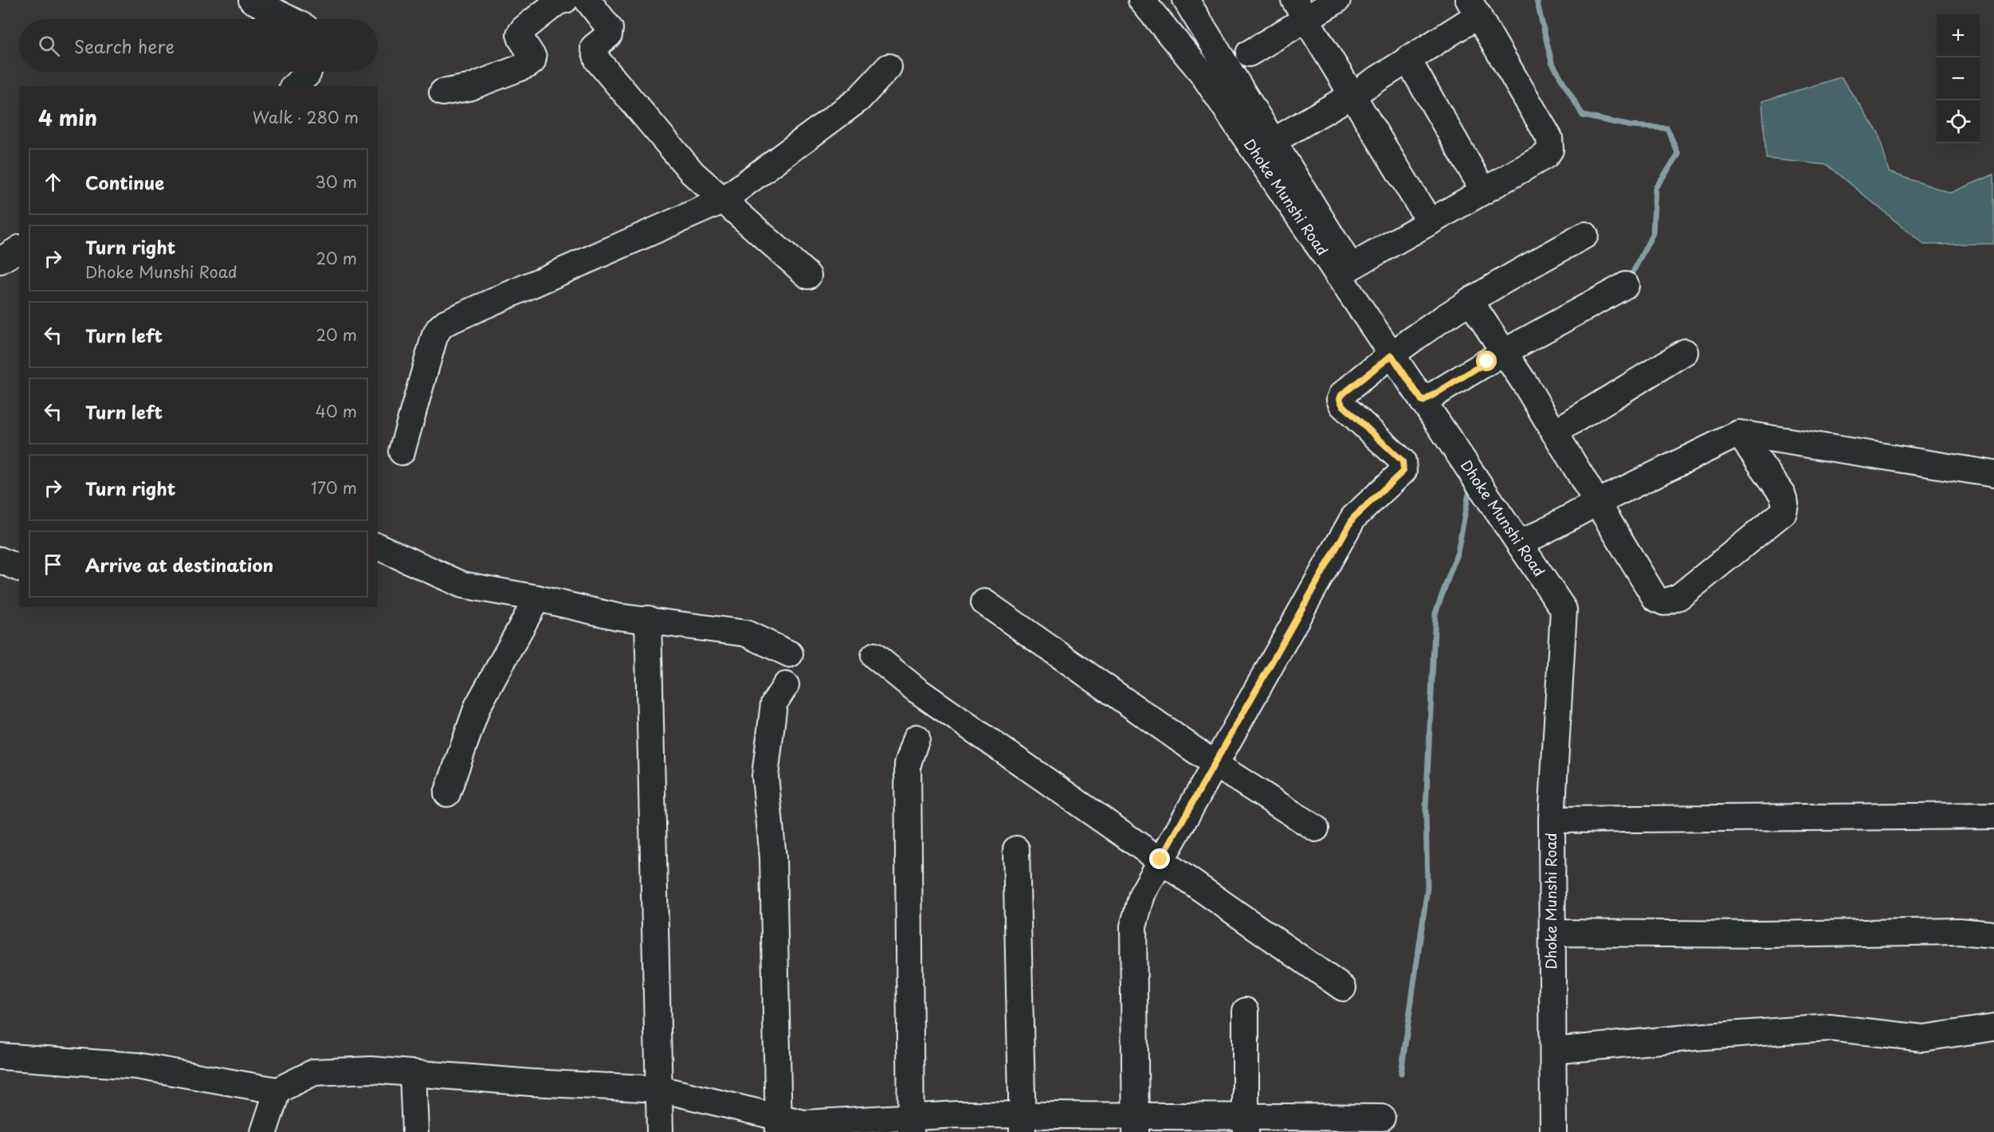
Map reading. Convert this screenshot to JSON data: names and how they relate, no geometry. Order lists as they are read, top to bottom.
{
  "streets": {
    "street": ["Dhoke Munshi Road"]
  },
  "page": {
    "map_buttons": ["+", "−"],
    "search": "Search here",
    "heading": ["4 min", "Walk · 280 m"],
    "list": [
      ["Continue", "30 m"],
      ["Turn right", "Dhoke Munshi Road", "20 m"],
      ["Turn left", "20 m"],
      ["Turn left", "40 m"],
      ["Turn right", "170 m"],
      "Arrive at destination"
    ]
  }
}
